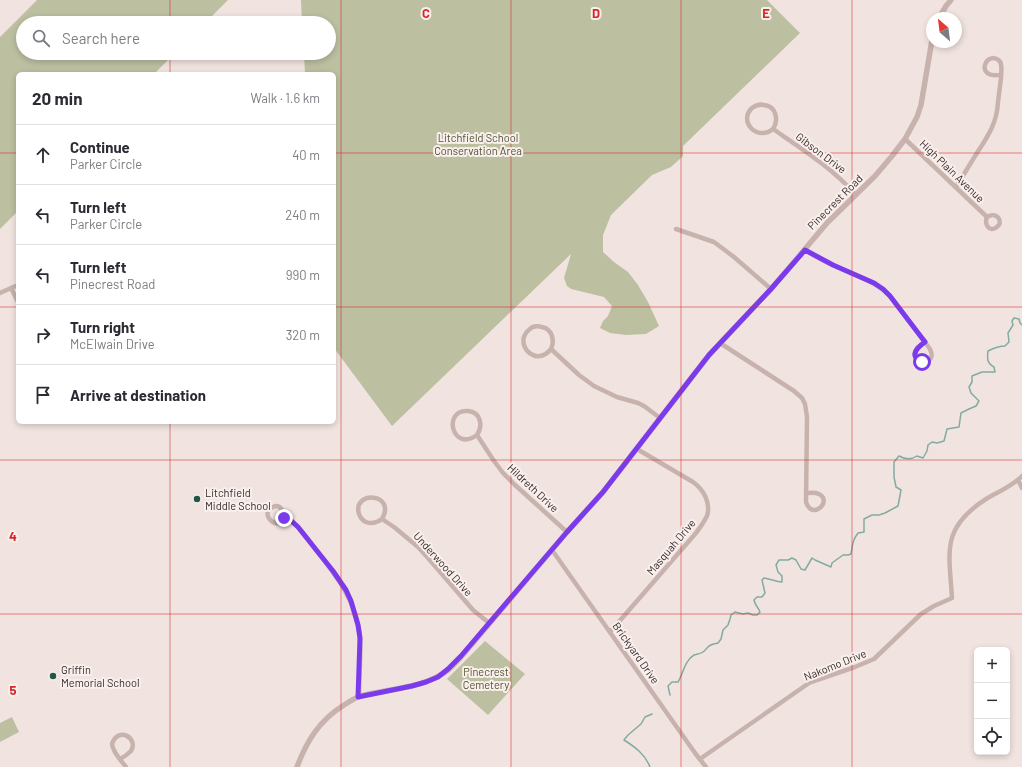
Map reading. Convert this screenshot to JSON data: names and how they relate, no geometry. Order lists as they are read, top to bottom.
{
  "streets": {
    "street": [
      "Gibson Drive",
      "High Plain Avenue",
      "Pinecrest Road",
      "Hildreth Drive",
      "Masquah Drive",
      "Underwood Drive",
      "Brickyard Drive",
      "Nakomo Drive"
    ]
  },
  "crossings": [
    ["Gibson Drive", "Pinecrest Road"],
    ["High Plain Avenue", "Pinecrest Road"],
    ["Pinecrest Road", "Hildreth Drive"],
    ["Pinecrest Road", "Masquah Drive"],
    ["Pinecrest Road", "Underwood Drive"],
    ["Pinecrest Road", "Brickyard Drive"],
    ["Masquah Drive", "Brickyard Drive"],
    ["Brickyard Drive", "Nakomo Drive"]
  ],
  "parks": ["Litchfield School Conservation Area", "Pinecrest Cemetery"],
  "places": ["Litchfield Middle School", "Griffin Memorial School"],
  "north": "top left",
  "page": {
    "search": "Search here",
    "heading": ["20 min", "Walk · 1.6 km"],
    "list": [
      ["Continue", "Parker Circle", "40 m"],
      ["Turn left", "Parker Circle", "240 m"],
      ["Turn left", "Pinecrest Road", "990 m"],
      ["Turn right", "McElwain Drive", "320 m"],
      "Arrive at destination"
    ],
    "map_buttons": ["+", "−"]
  },
  "grid": {
    "columns": ["C", "D", "E"],
    "rows": ["4", "5"]
  }
}
